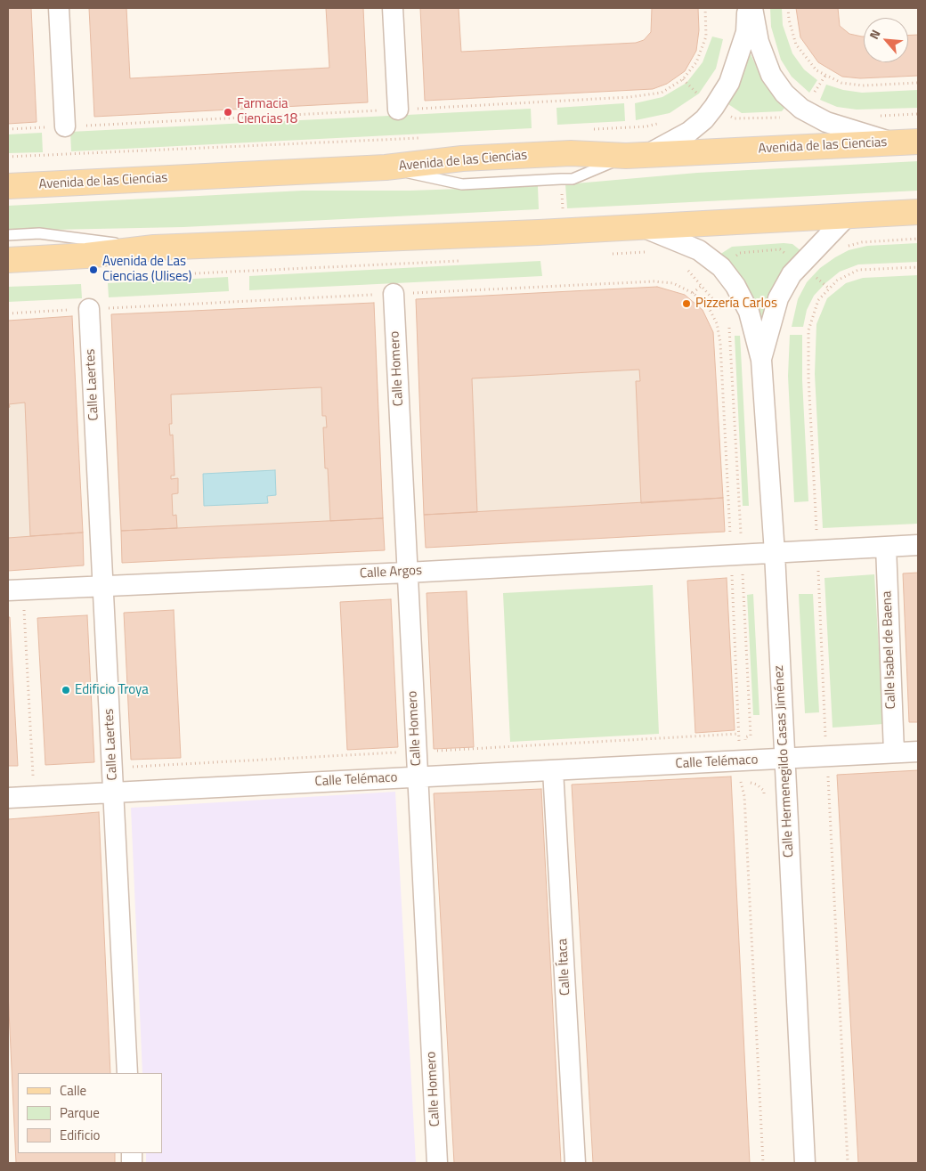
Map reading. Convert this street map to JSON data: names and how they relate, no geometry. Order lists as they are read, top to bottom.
{
  "streets": {
    "main road": ["Avenida de las Ciencias"],
    "street": [
      "Calle Homero",
      "Calle Laertes",
      "Calle Argos",
      "Calle Isabel de Baena",
      "Calle Hermenegildo Casas Jiménez",
      "Calle Telémaco",
      "Calle Ítaca"
    ]
  },
  "crossings": [
    ["Calle Homero", "Calle Argos"],
    ["Calle Homero", "Calle Telémaco"],
    ["Calle Laertes", "Calle Argos"],
    ["Calle Laertes", "Calle Telémaco"],
    ["Calle Argos", "Calle Isabel de Baena"],
    ["Calle Argos", "Calle Hermenegildo Casas Jiménez"],
    ["Calle Isabel de Baena", "Calle Telémaco"],
    ["Calle Hermenegildo Casas Jiménez", "Calle Telémaco"],
    ["Calle Telémaco", "Calle Ítaca"]
  ],
  "places": [
    "Farmacia Ciencias18",
    "Avenida de Las Ciencias (Ulises)",
    "Pizzería Carlos",
    "Edificio Troya"
  ],
  "legend": ["Calle", "Parque", "Edificio"],
  "north": "top left"
}
